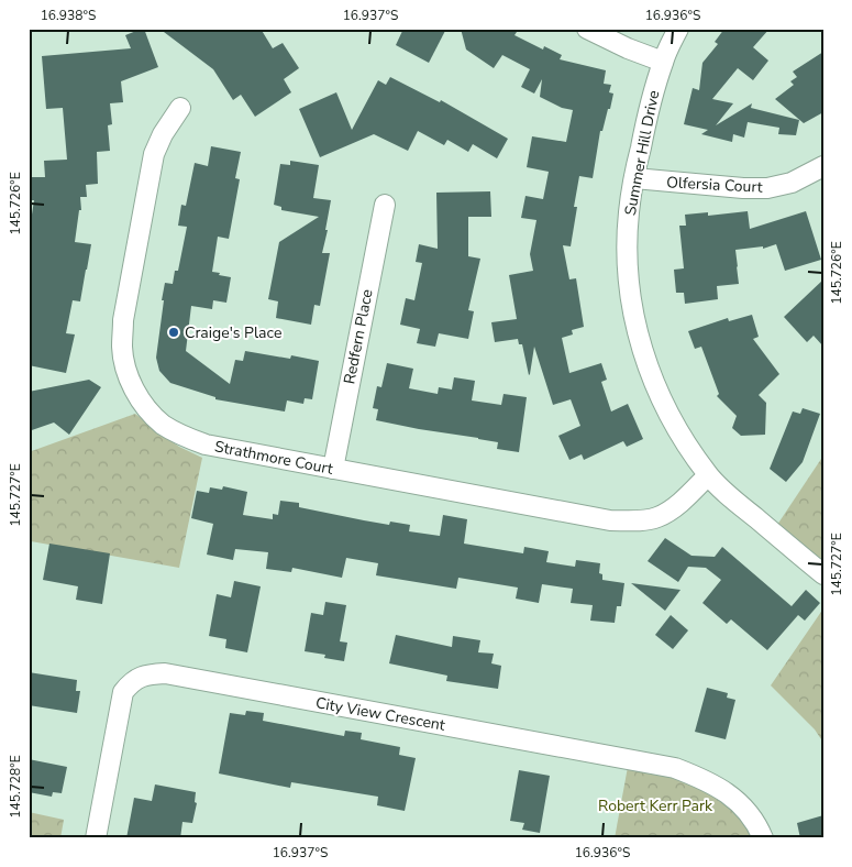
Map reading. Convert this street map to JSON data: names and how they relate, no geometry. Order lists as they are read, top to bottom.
{
  "streets": {
    "street": [
      "Summer Hill Drive",
      "Olfersia Court",
      "Redfern Place",
      "Strathmore Court",
      "City View Crescent"
    ]
  },
  "crossings": [
    ["Summer Hill Drive", "Olfersia Court"],
    ["Summer Hill Drive", "Strathmore Court"],
    ["Redfern Place", "Strathmore Court"]
  ],
  "parks": ["Robert Kerr Park"],
  "places": ["Craige's Place"],
  "coordinates": [
    "16.938°S",
    "16.937°S",
    "16.936°S",
    "145.726°E",
    "145.727°E",
    "145.728°E"
  ]
}
